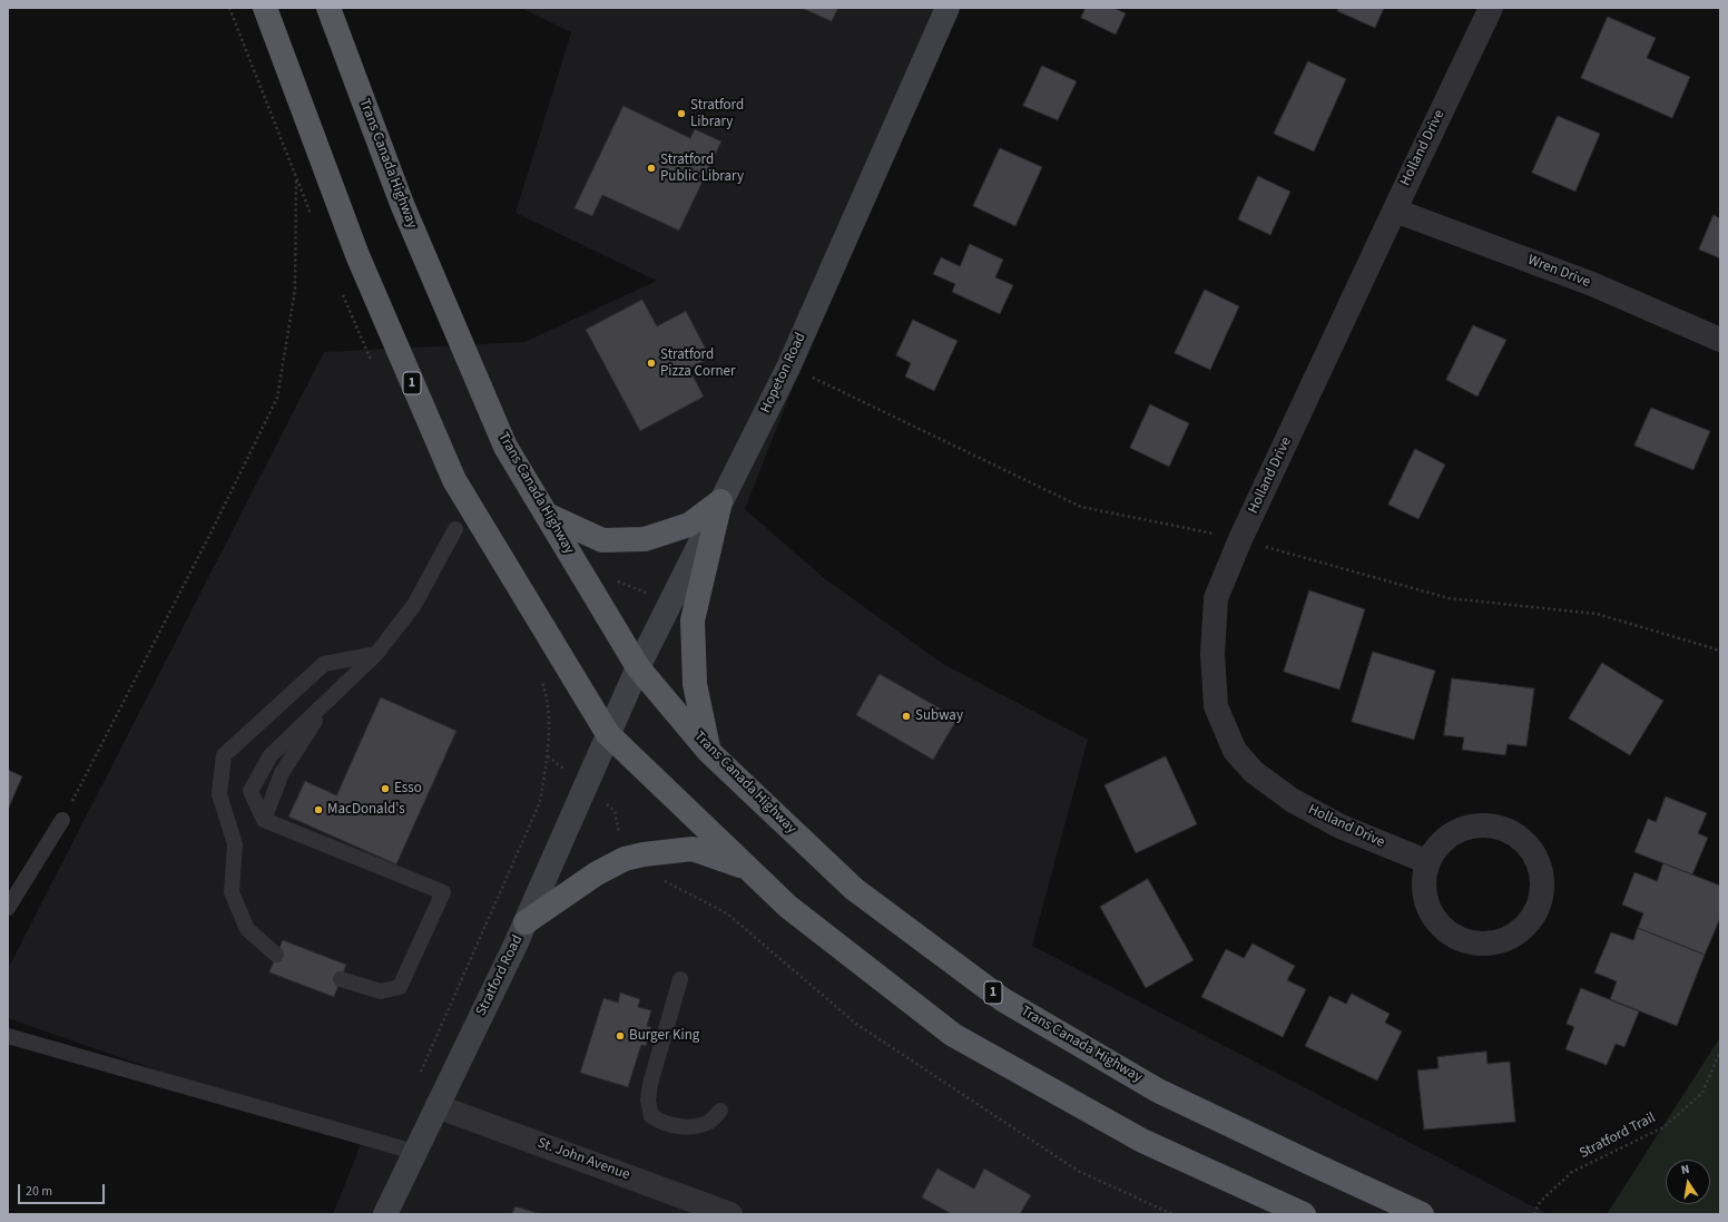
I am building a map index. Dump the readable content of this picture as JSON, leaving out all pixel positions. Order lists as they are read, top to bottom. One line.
{"streets":{"highway":["Trans Canada Highway","1"],"main road":["Hopeton Road","Stratford Road"],"street":["Holland Drive","Wren Drive","St. John Avenue"],"path":["Stratford Trail"]},"crossings":[["Holland Drive","Wren Drive"],["Trans Canada Highway","Hopeton Road"],["Hopeton Road","1"],["Hopeton Road","Stratford Road"],["1","Stratford Road"],["Stratford Road","St. John Avenue"]],"places":["Stratford Library","Stratford Public Library","Stratford Pizza Corner","Subway","Esso","MacDonald's","Burger King"],"scale_bar":"20 m","north":"top"}
